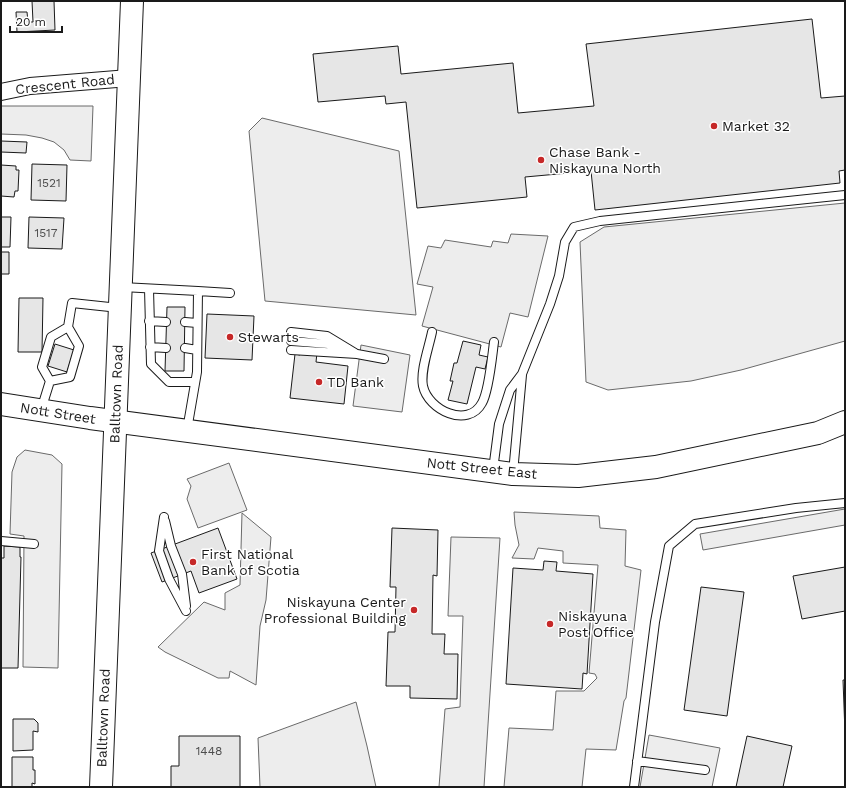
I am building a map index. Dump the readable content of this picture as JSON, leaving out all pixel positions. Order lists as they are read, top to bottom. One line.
{"streets":{"main road":["Balltown Road","Nott Street","Nott Street East"],"street":["Crescent Road"]},"crossings":[["Crescent Road","Balltown Road"],["Balltown Road","Nott Street"],["Balltown Road","Nott Street East"],["Nott Street","Nott Street East"]],"places":["Market 32","Chase Bank - Niskayuna North","Stewarts","TD Bank","First National Bank of Scotia","Niskayuna Center Professional Building","Niskayuna Post Office"],"house_numbers":["1521","1517","1448"],"scale_bar":"20 m"}
